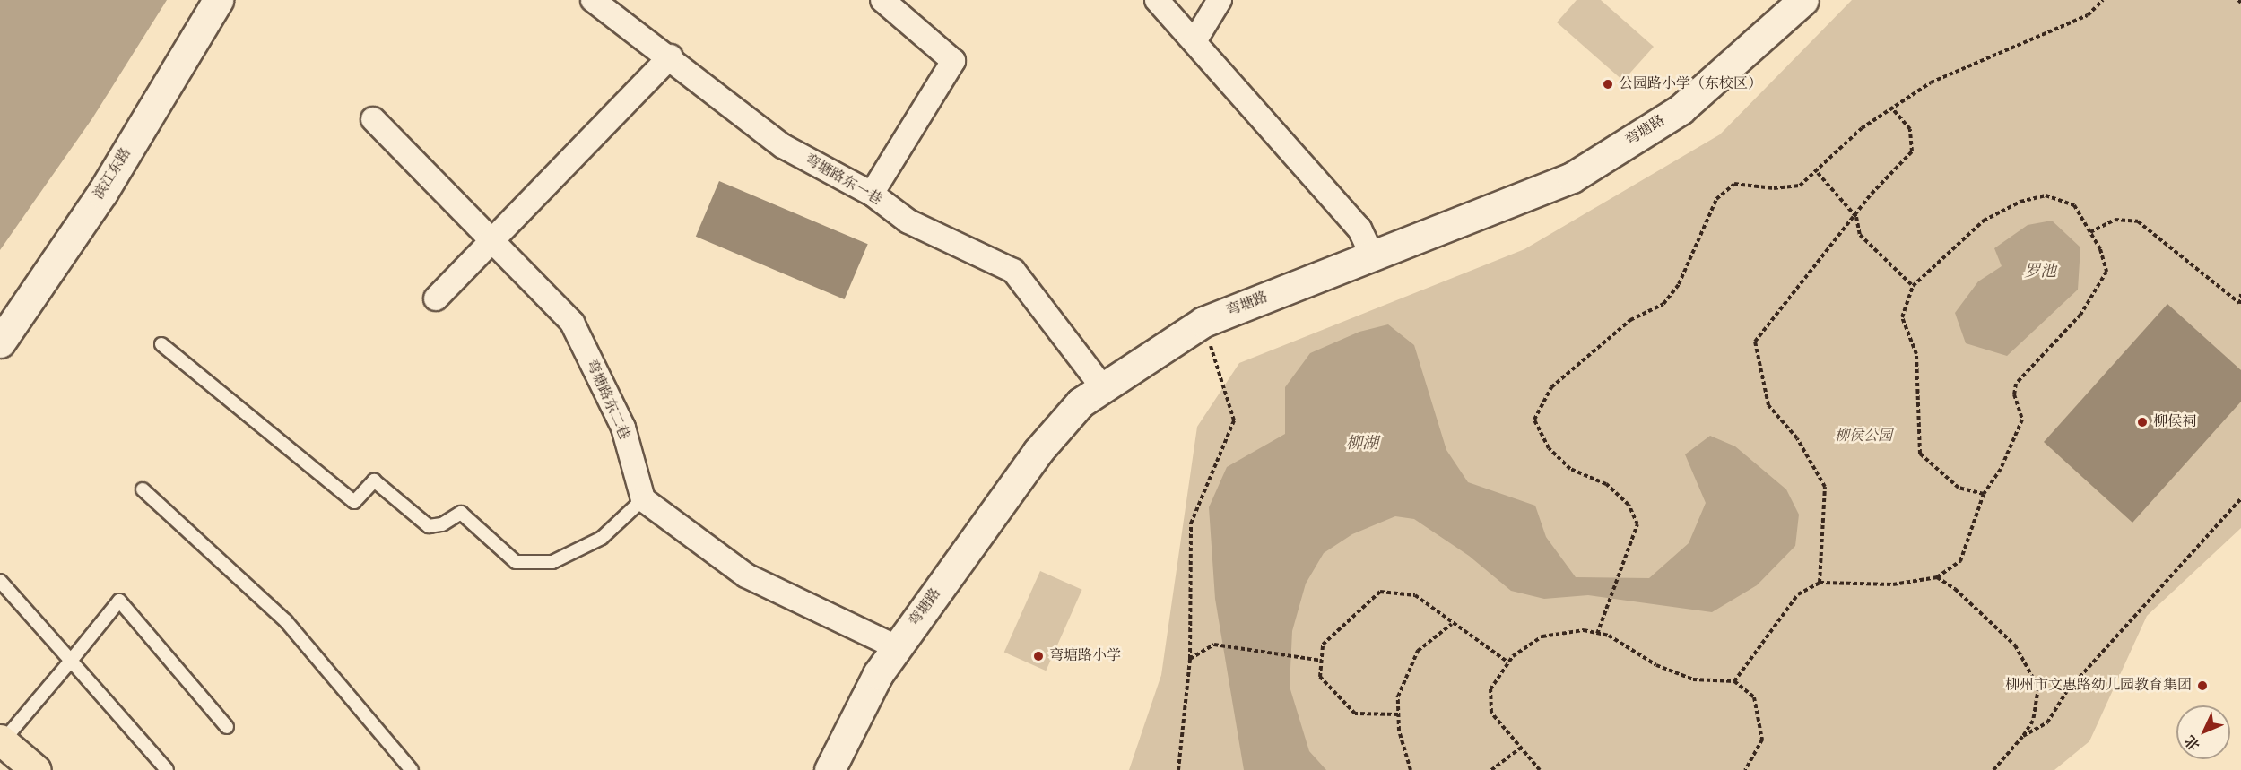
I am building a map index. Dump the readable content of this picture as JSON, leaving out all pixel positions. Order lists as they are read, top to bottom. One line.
{"streets":{"street":["弯塘路","滨江东路","弯塘路东一巷","弯塘路东二巷"]},"crossings":[["弯塘路","弯塘路东一巷"]],"water":["罗池","柳湖"],"parks":["柳侯公园"],"places":["公园路小学（东校区）","柳侯祠","弯塘路小学","柳州市文惠路幼儿园教育集团"],"north":"bottom left"}
